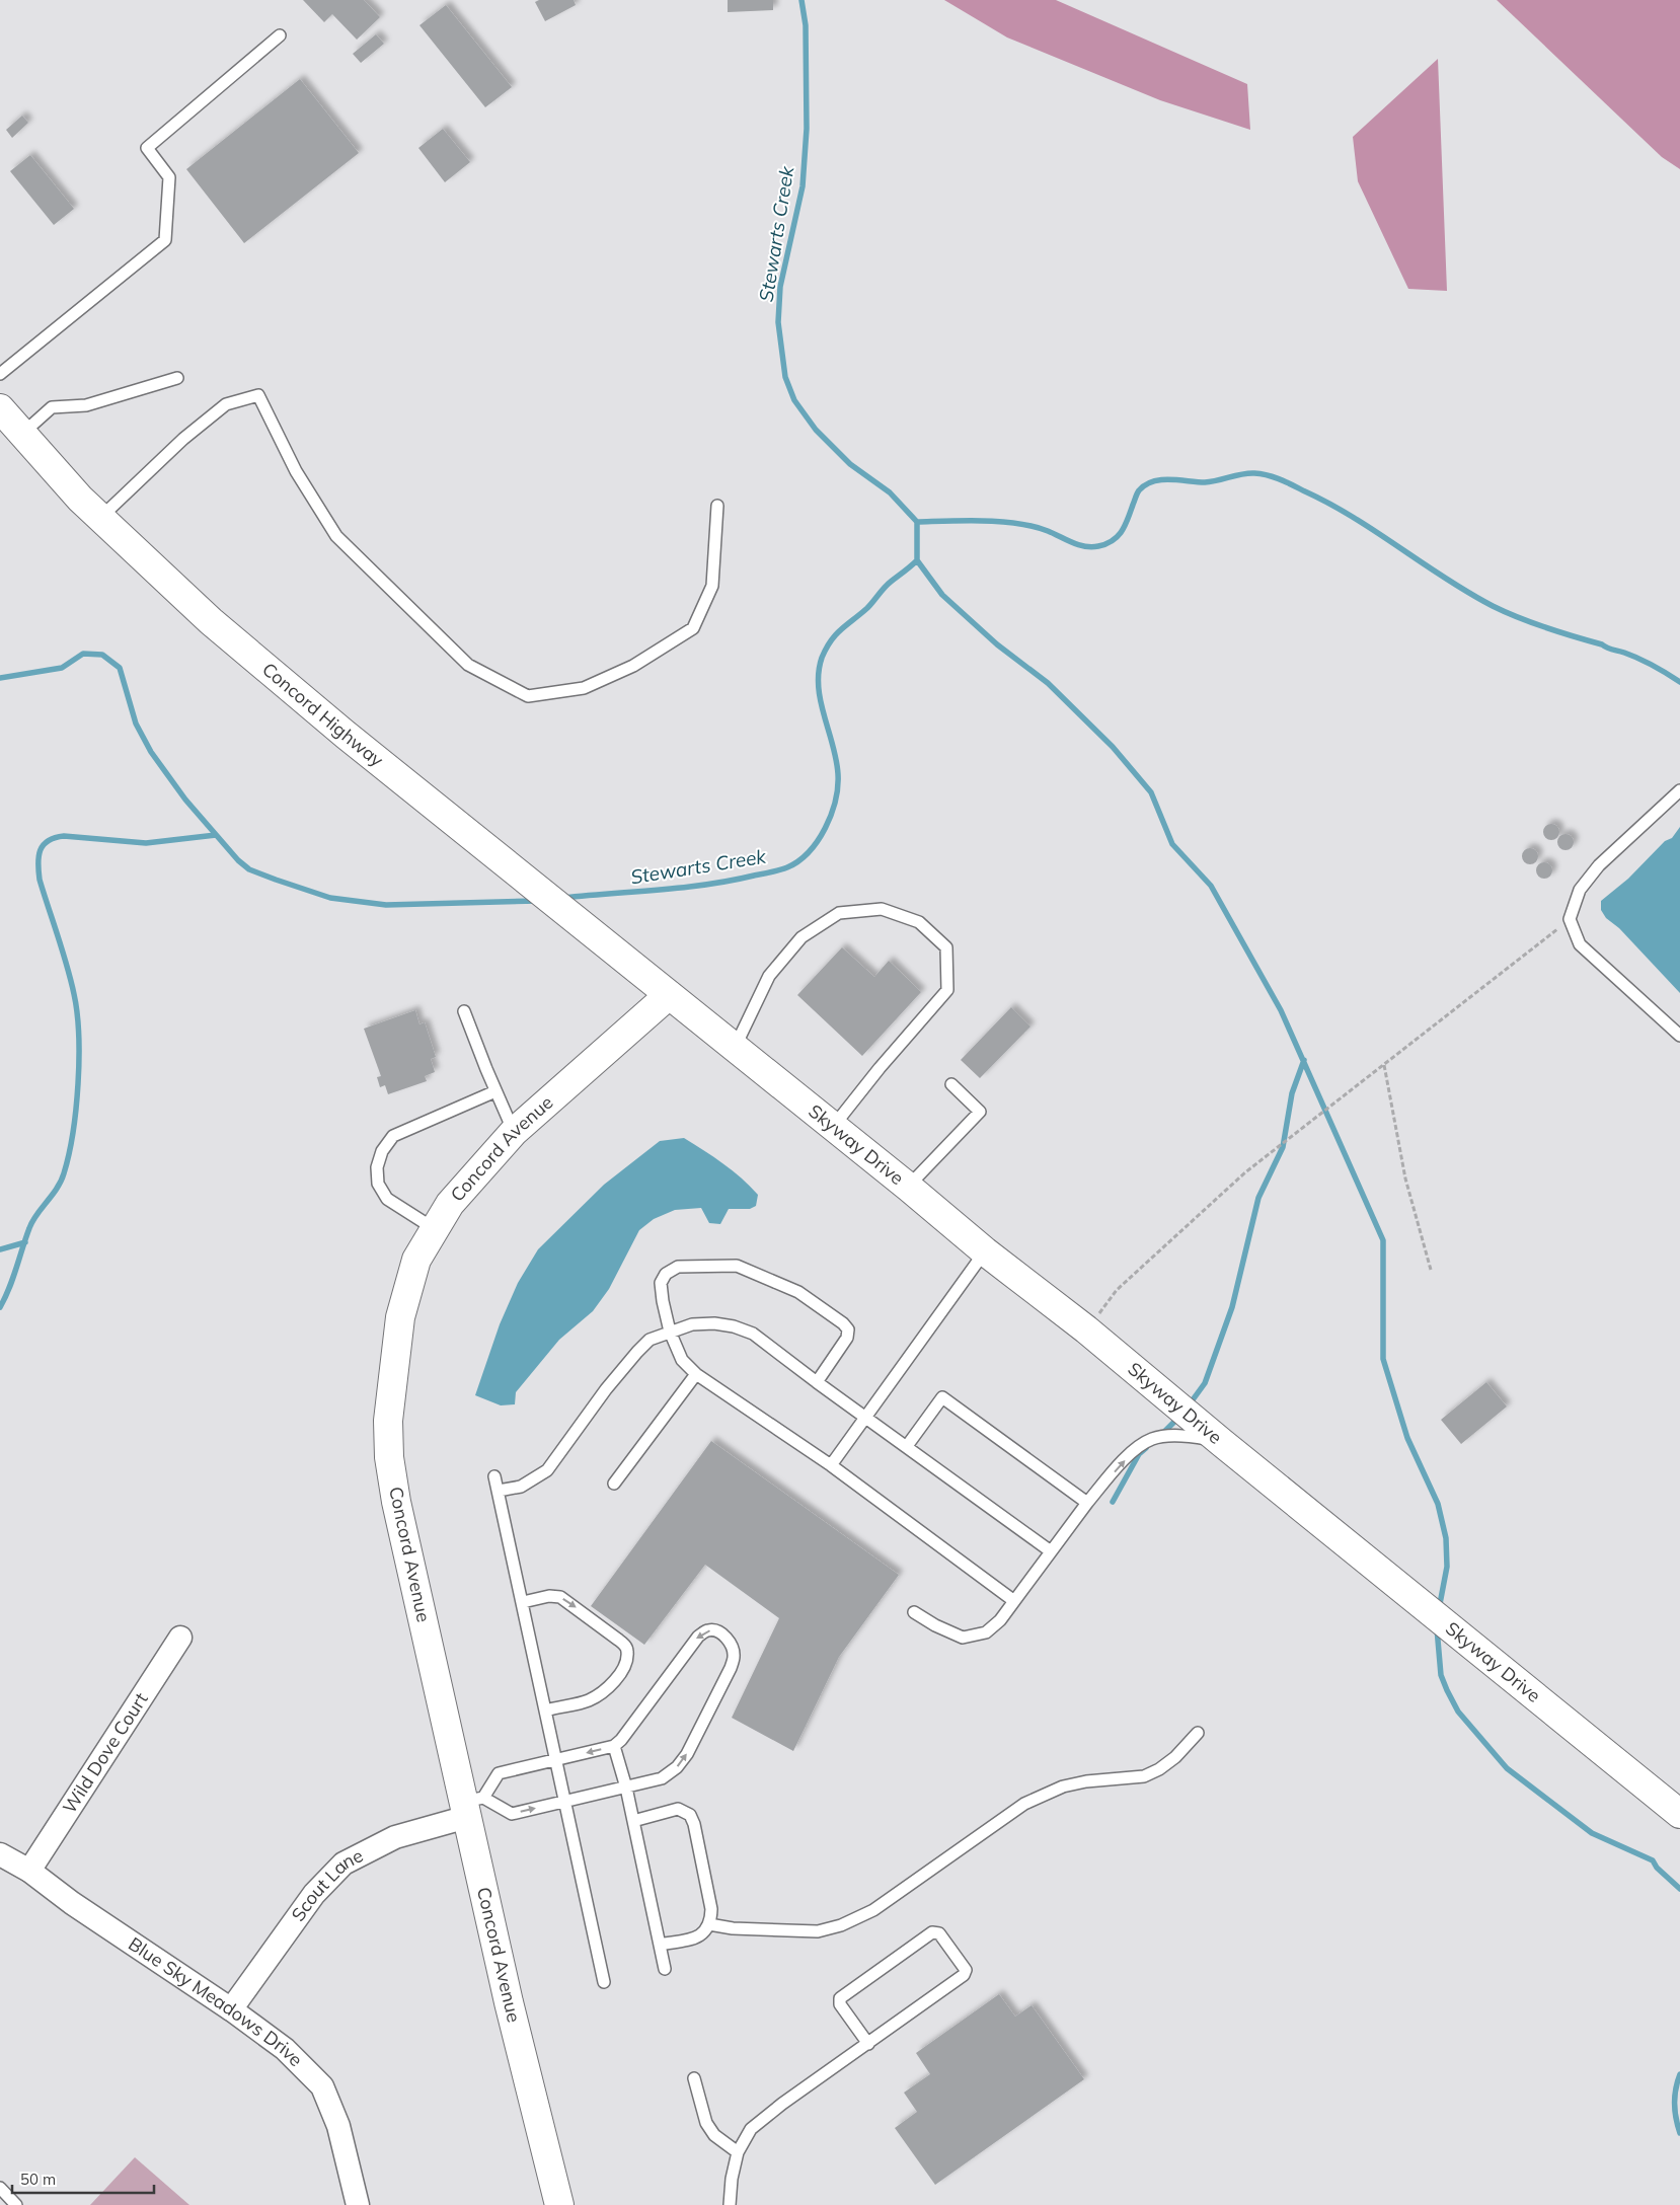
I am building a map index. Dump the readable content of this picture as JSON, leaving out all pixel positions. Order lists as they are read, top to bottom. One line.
{"streets":{"main road":["Concord Highway","Skyway Drive","Concord Avenue"],"street":["Wild Dove Court","Scout Lane","Blue Sky Meadows Drive"]},"crossings":[["Concord Highway","Skyway Drive"],["Concord Highway","Concord Avenue"],["Skyway Drive","Concord Avenue"],["Concord Avenue","Scout Lane"],["Wild Dove Court","Blue Sky Meadows Drive"],["Scout Lane","Blue Sky Meadows Drive"]],"water":["Stewarts Creek"],"scale_bar":"50 m"}
